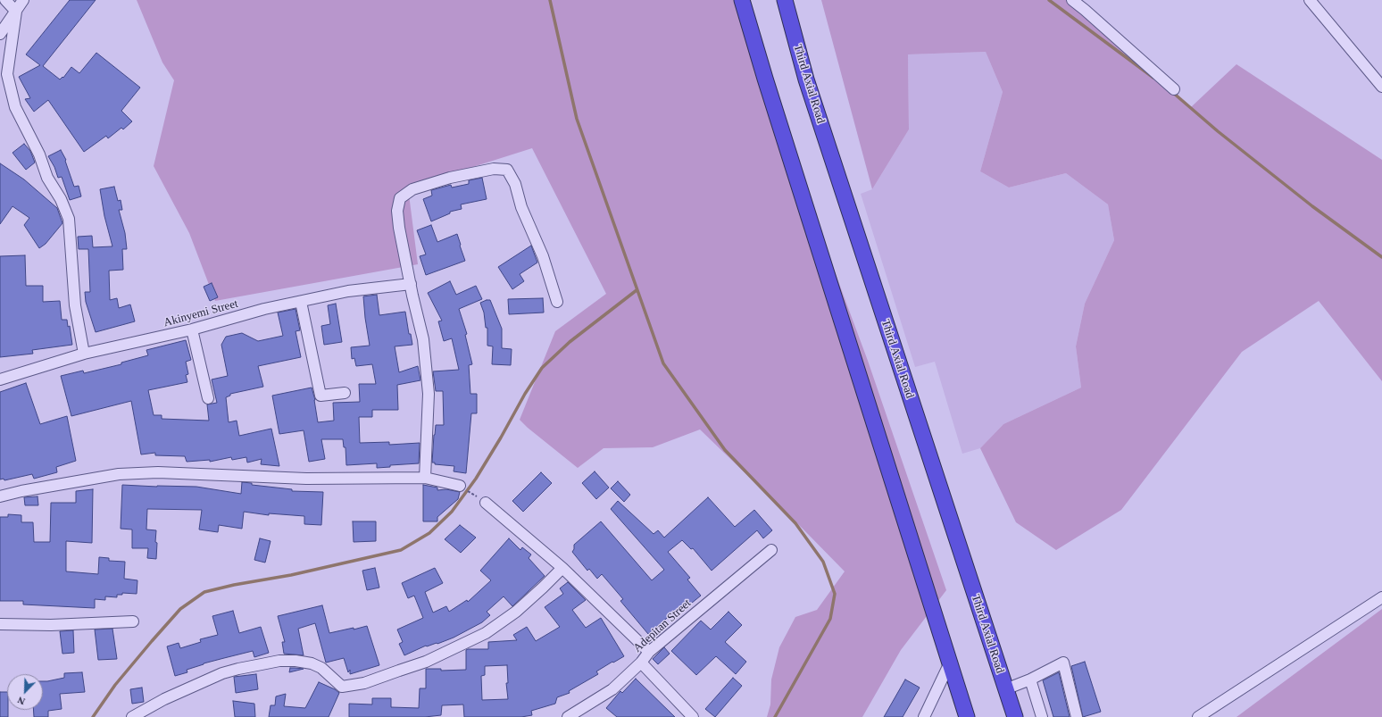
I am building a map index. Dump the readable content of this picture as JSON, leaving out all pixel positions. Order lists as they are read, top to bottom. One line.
{"streets":{"highway":["Third Axial Road"],"street":["Akinyemi Street","Adepitan Street"]},"north":"bottom left"}
